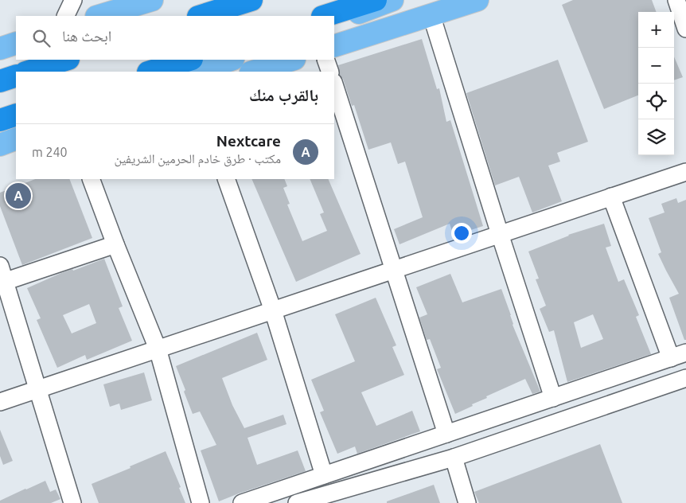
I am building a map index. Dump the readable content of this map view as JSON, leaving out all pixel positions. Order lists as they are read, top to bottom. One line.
{"page":{"map_buttons":["+","−"],"search":"ابحث هنا","heading":"بالقرب منك","list":[{"mark":"A","name":"Nextcare","note":"مكتب · طرق خادم الحرمين الشريفين","value":"240 m"}],"pins":"A"}}
